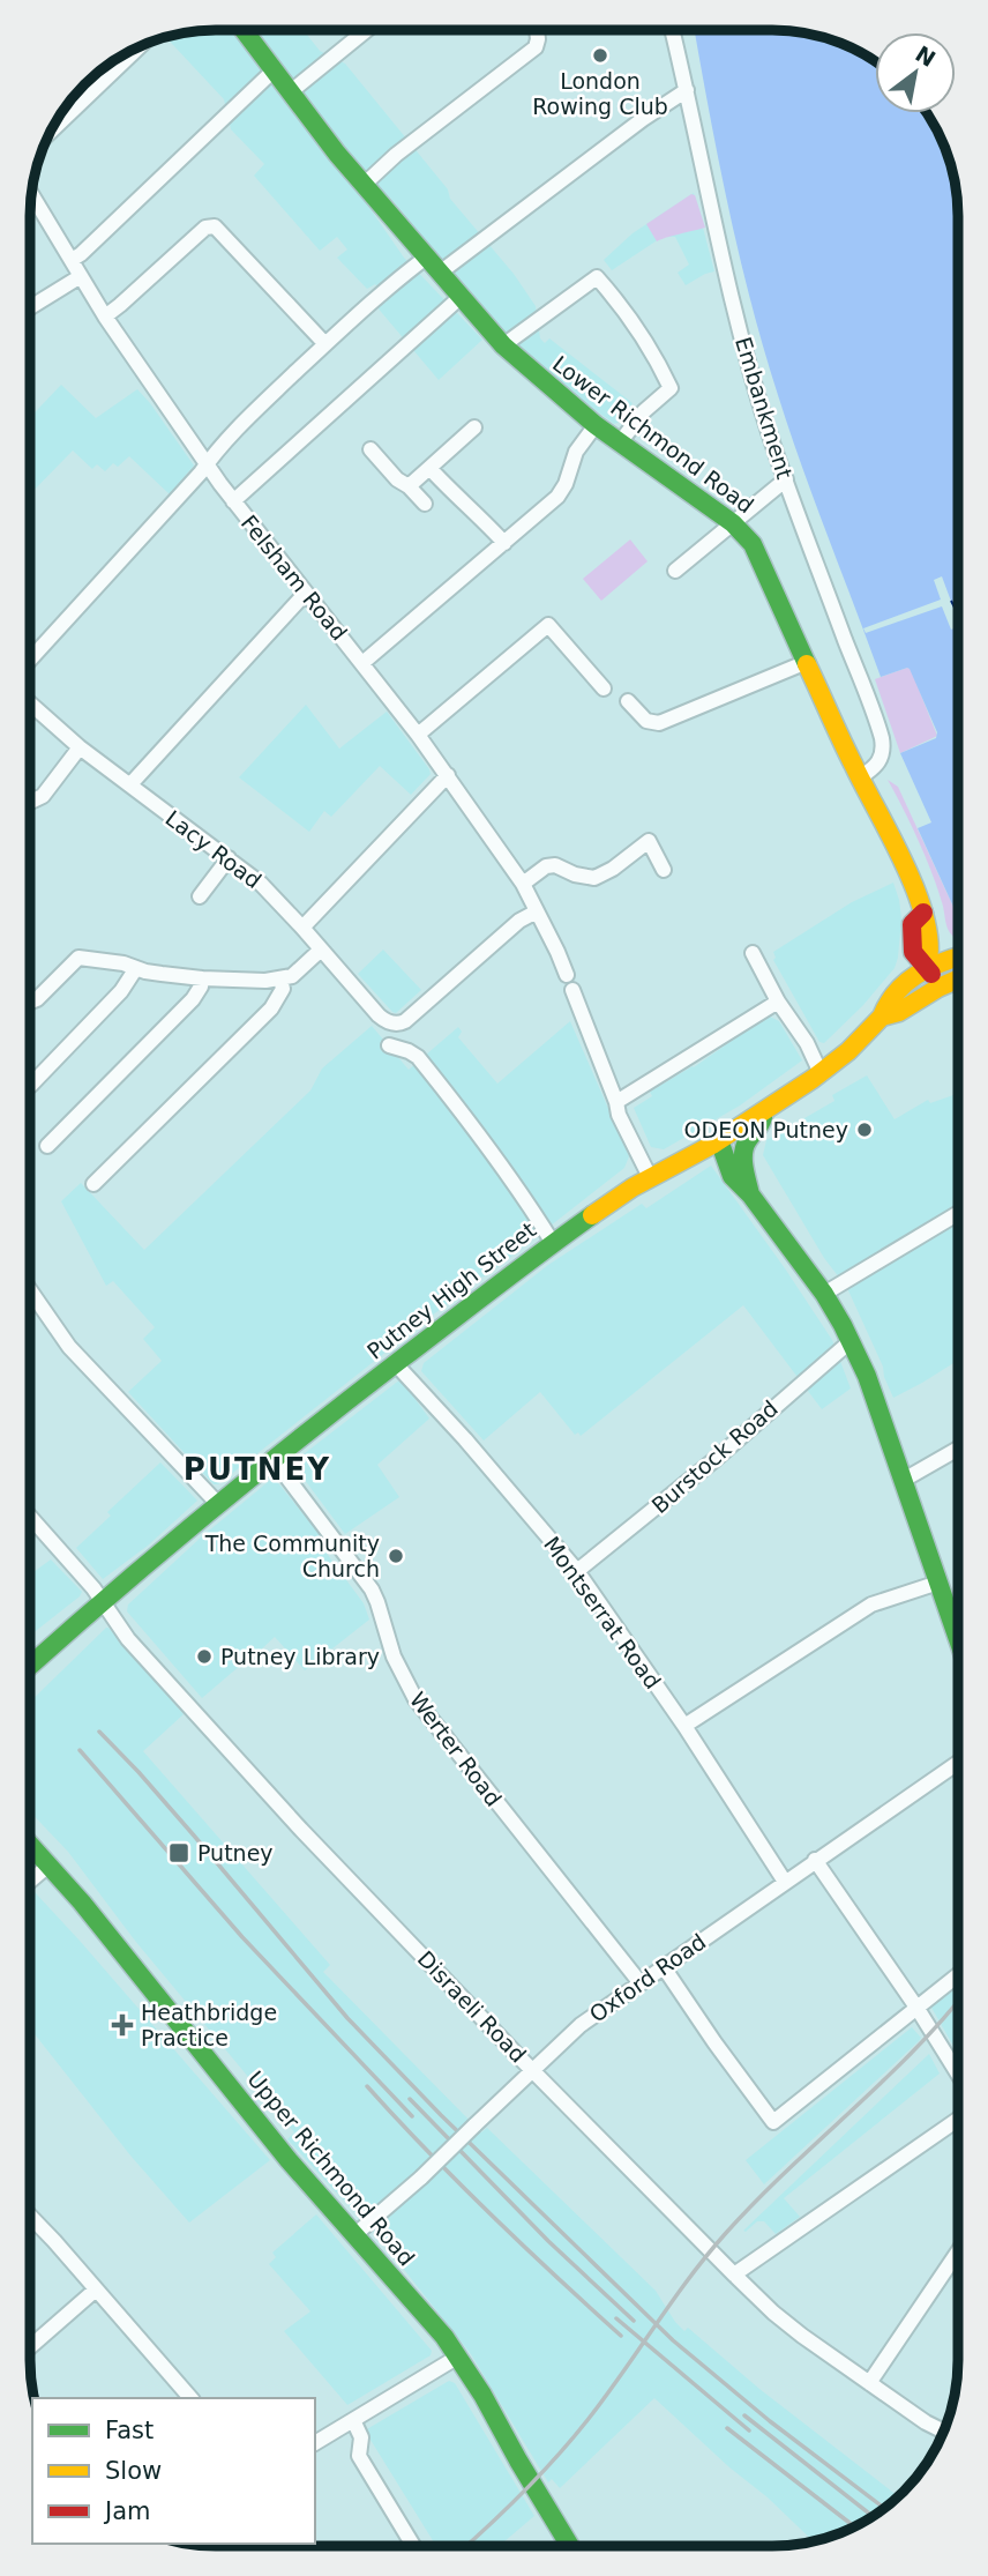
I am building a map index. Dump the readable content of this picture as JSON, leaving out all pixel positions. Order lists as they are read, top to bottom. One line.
{"streets":{"main road":["Lower Richmond Road","Putney High Street","Upper Richmond Road"],"street":["Embankment","Felsham Road","Lacy Road","Burstock Road","Montserrat Road","Werter Road","Oxford Road","Disraeli Road"]},"crossings":[["Embankment","Lower Richmond Road"],["Felsham Road","Lacy Road"],["Putney High Street","Montserrat Road"],["Putney High Street","Werter Road"],["Putney High Street","Disraeli Road"],["Burstock Road","Montserrat Road"],["Montserrat Road","Oxford Road"],["Werter Road","Oxford Road"],["Oxford Road","Disraeli Road"],["Oxford Road","Upper Richmond Road"]],"districts":["PUTNEY"],"places":{"other":["London Rowing Club","ODEON Putney","The Community Church","Putney Library"],"transit":["Putney"],"health":["Heathbridge Practice"]},"legend":["Fast","Slow","Jam"],"north":"top right"}
